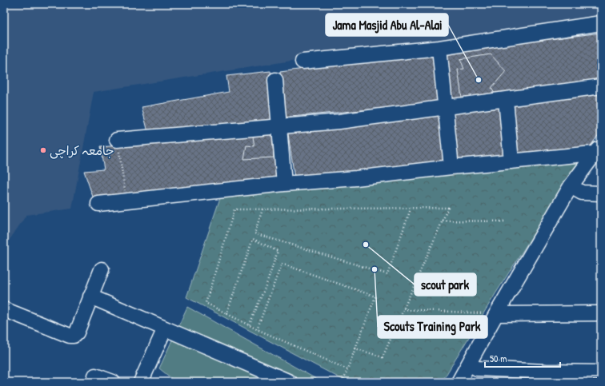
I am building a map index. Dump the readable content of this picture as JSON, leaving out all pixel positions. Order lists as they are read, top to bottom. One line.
{"places":["Jama Masjid Abu Al-Alai","جامعہ کراچی","scout park","Scouts Training Park"],"scale_bar":"50 m"}
